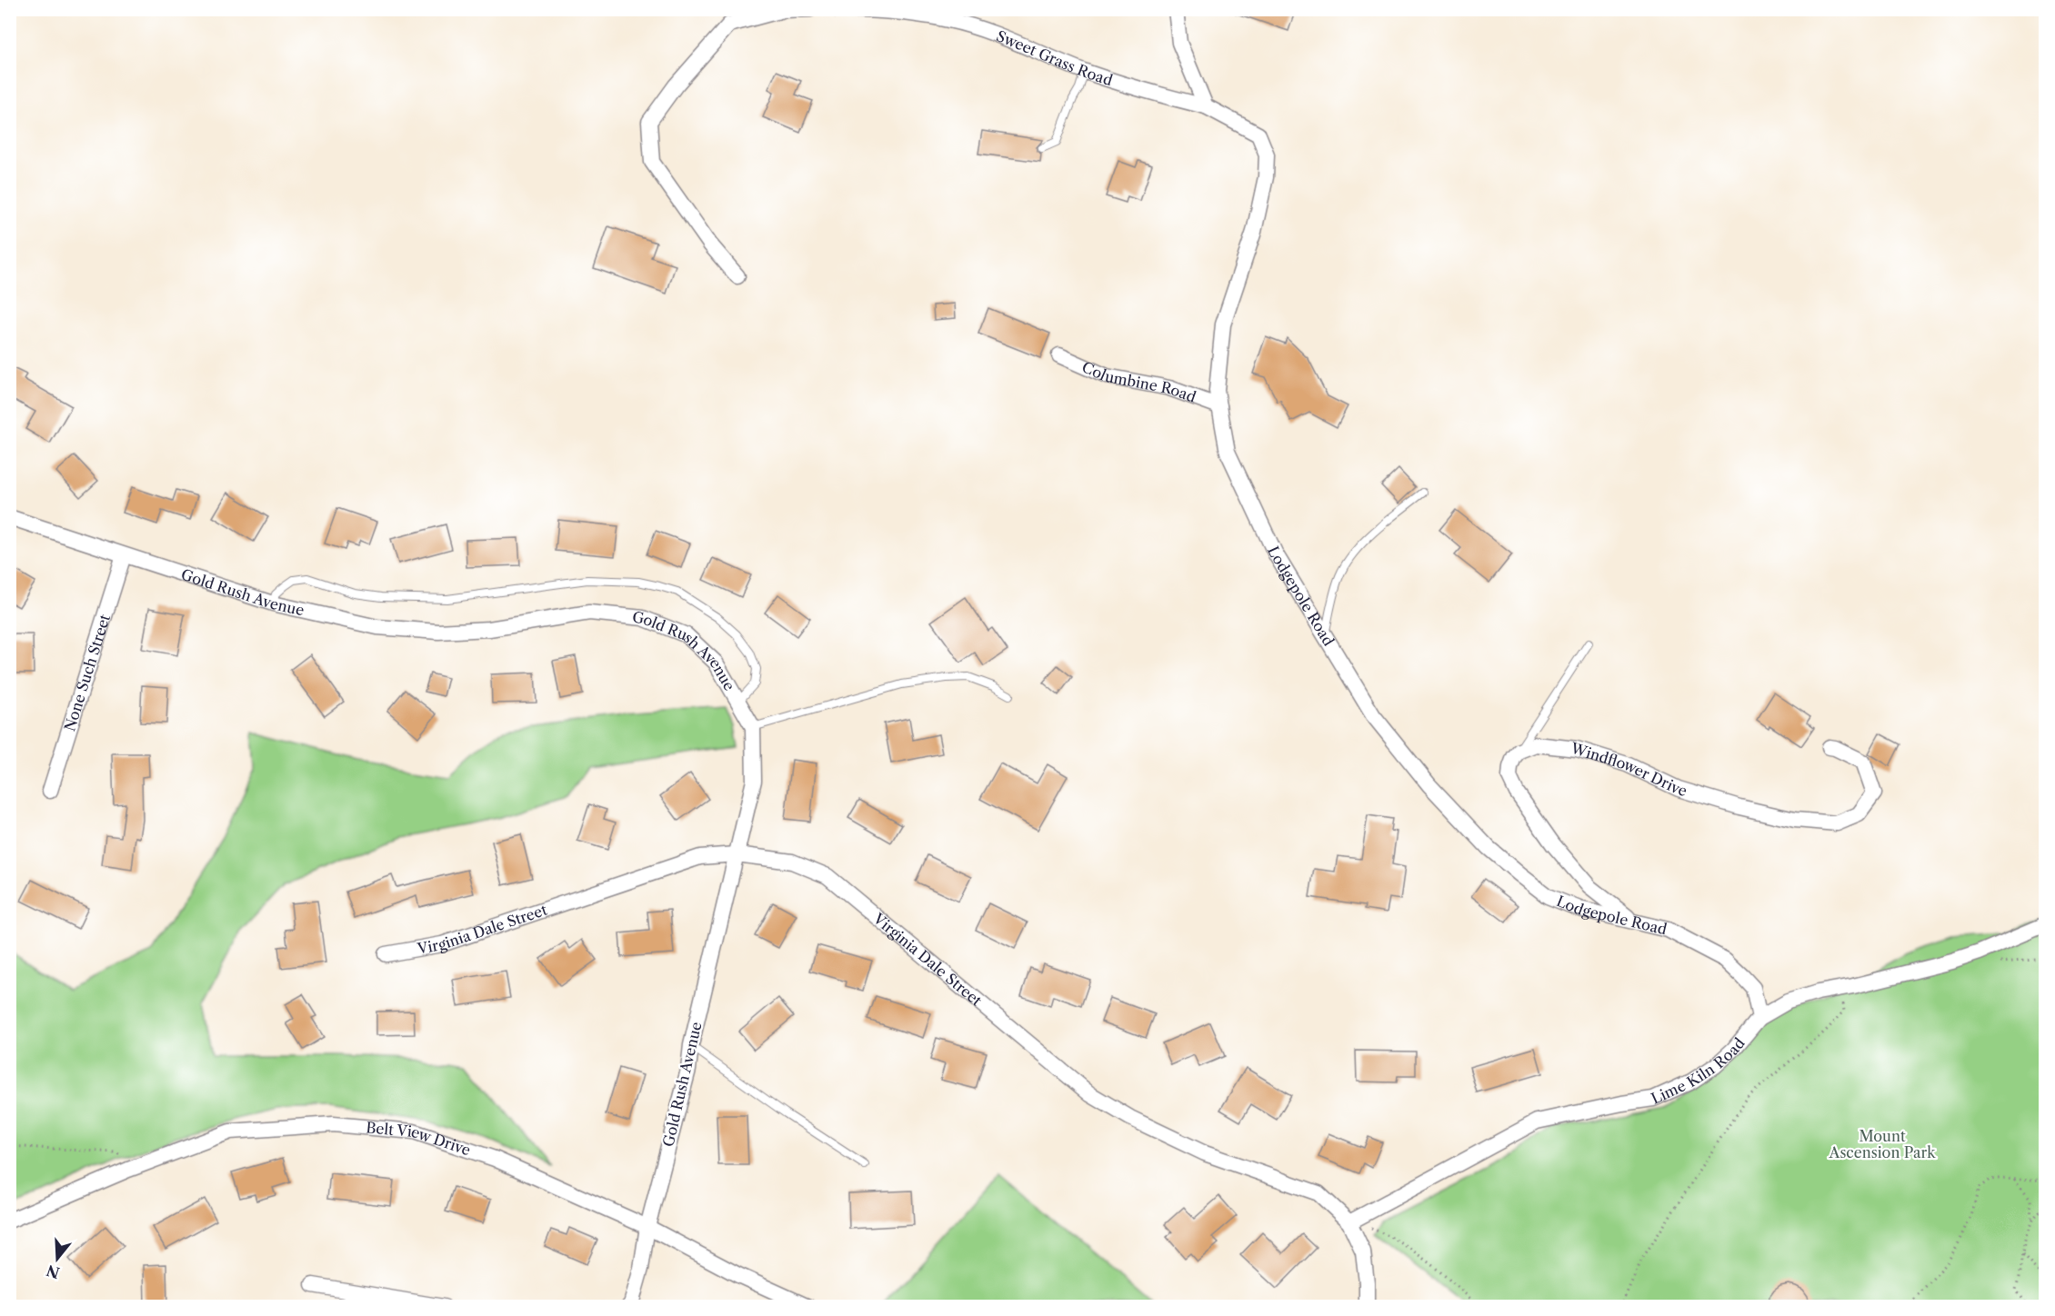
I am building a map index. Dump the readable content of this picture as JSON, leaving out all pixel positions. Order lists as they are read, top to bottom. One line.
{"streets":{"street":["Sweet Grass Road","Columbine Road","Gold Rush Avenue","Lodgepole Road","None Such Street","Windflower Drive","Virginia Dale Street","Lime Kiln Road","Belt View Drive"]},"crossings":[["Sweet Grass Road","Lodgepole Road"],["Columbine Road","Lodgepole Road"],["Gold Rush Avenue","None Such Street"],["Gold Rush Avenue","Virginia Dale Street"],["Gold Rush Avenue","Belt View Drive"],["Lodgepole Road","Lime Kiln Road"],["Virginia Dale Street","Lime Kiln Road"]],"parks":["Mount Ascension Park"],"north":"bottom"}
